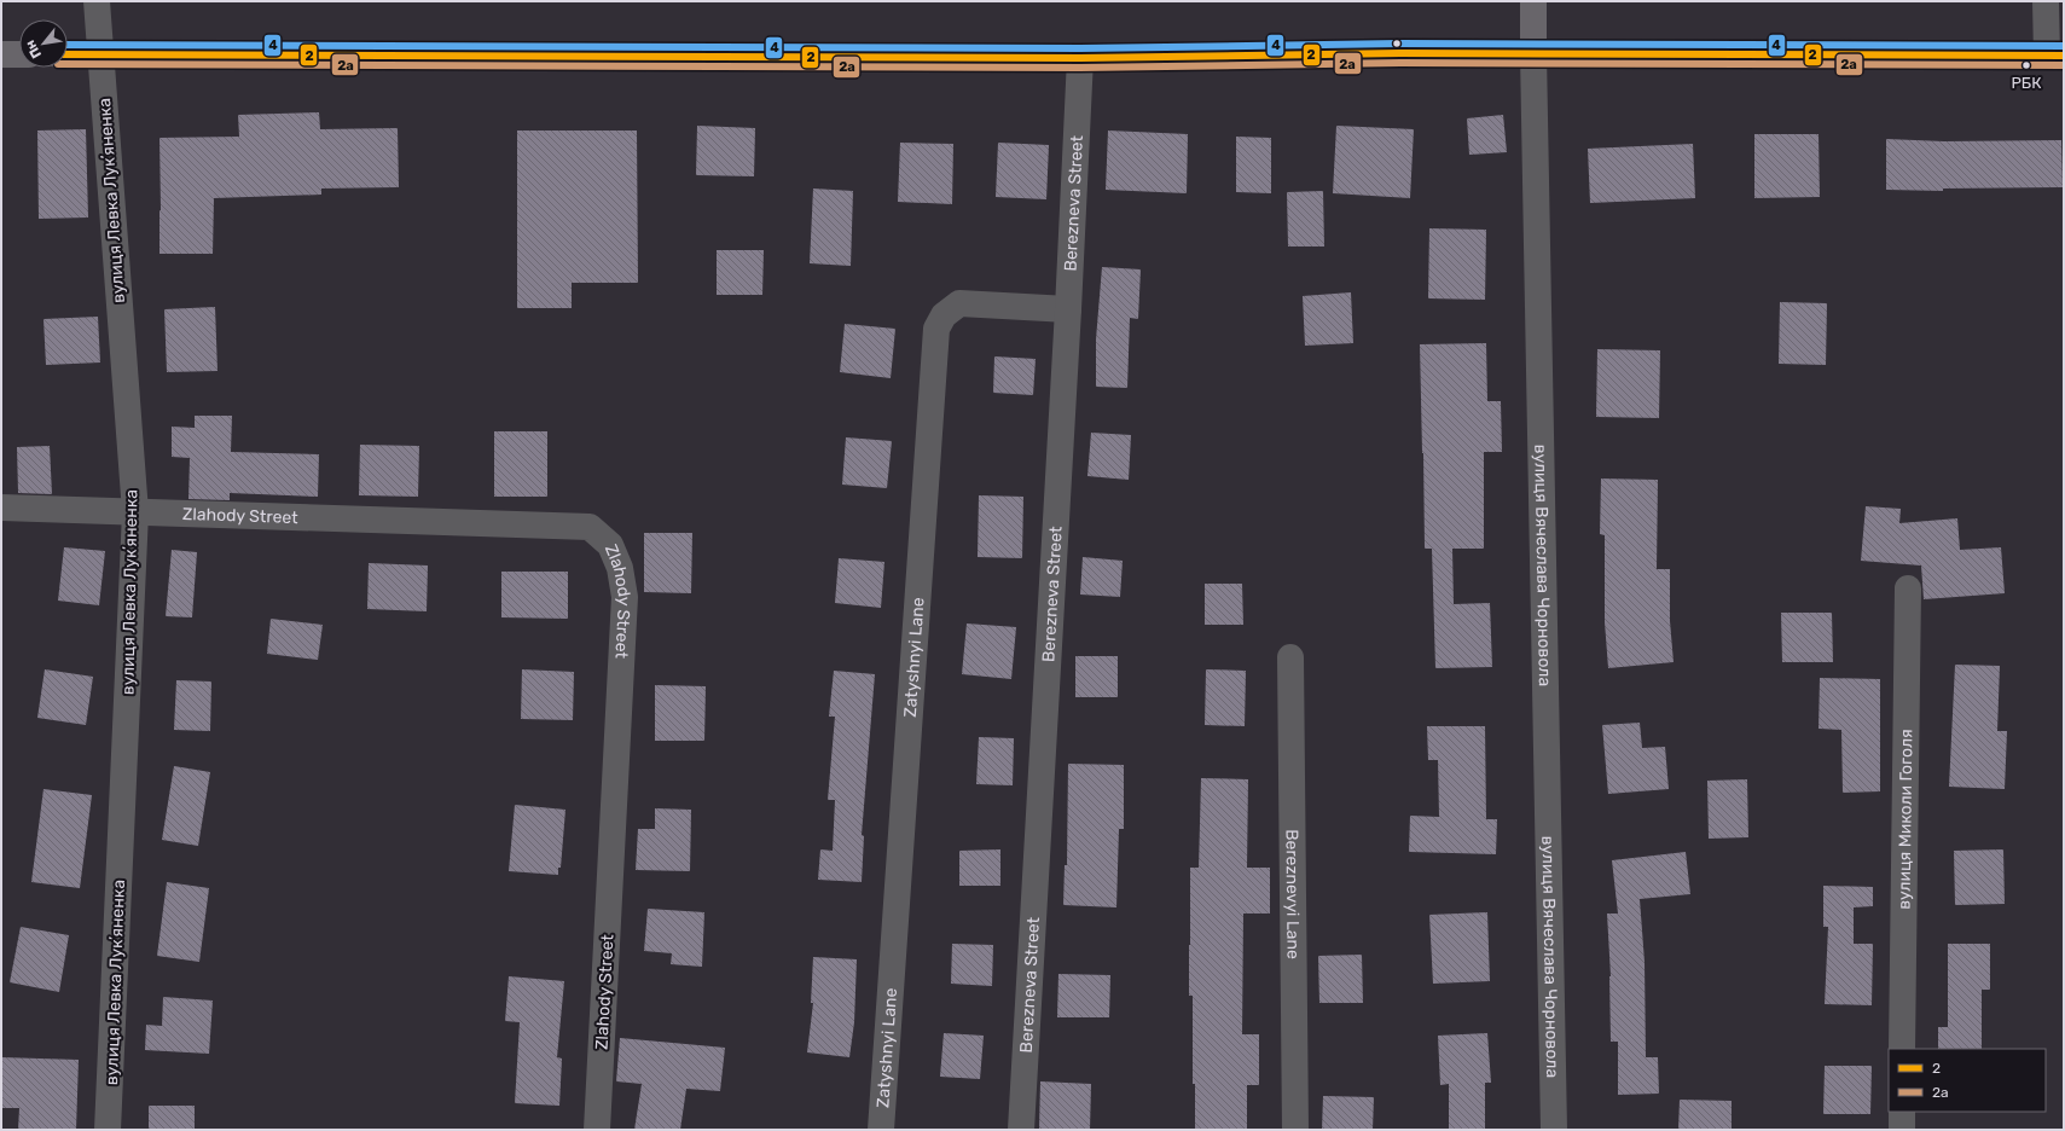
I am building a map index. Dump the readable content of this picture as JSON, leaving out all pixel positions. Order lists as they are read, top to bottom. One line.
{"streets":{"main road":["вулиця Вячеслава Чорновола"],"street":["вулиця Левка Лукʼяненка","Berezneva Street","Zlahody Street","Zatyshnyi Lane","вулиця Миколи Гоголя","Bereznevyi Lane"]},"crossings":[["вулиця Левка Лукʼяненка","Zlahody Street"],["Berezneva Street","Zatyshnyi Lane"]],"places":["РБК"],"lines":["transit line 4","transit line 2","transit line 2а"],"legend":["2","2а"],"north":"bottom left"}
